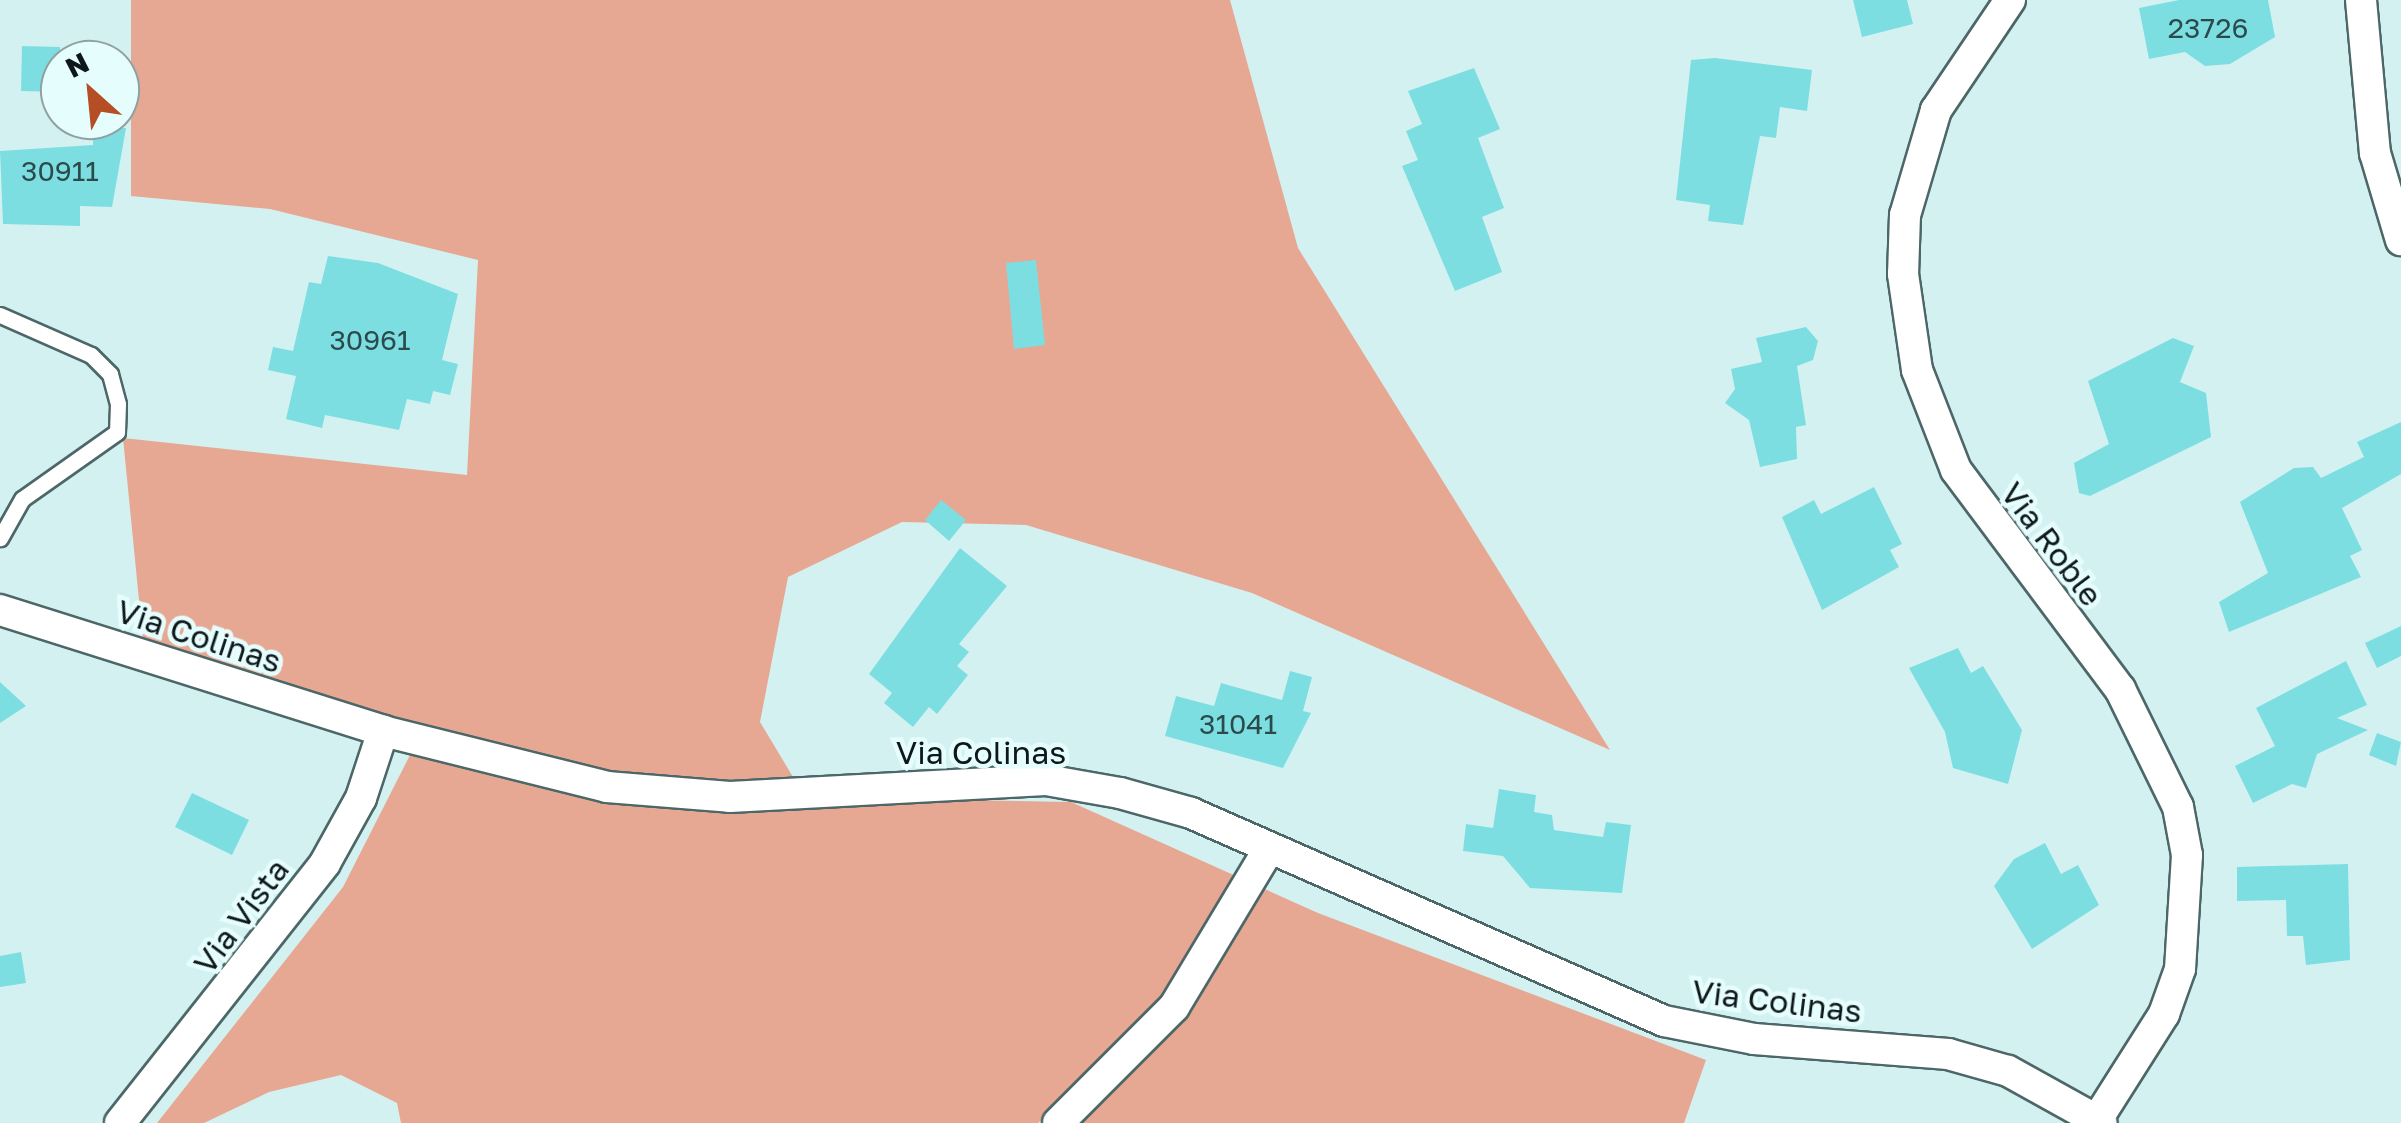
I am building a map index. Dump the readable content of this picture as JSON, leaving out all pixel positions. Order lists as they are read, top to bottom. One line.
{"streets":{"street":["Via Roble","Via Colinas","Via Vista"]},"crossings":[["Via Roble","Via Colinas"],["Via Colinas","Via Vista"]],"house_numbers":["23726","30911","30961","31041"],"north":"top left"}
